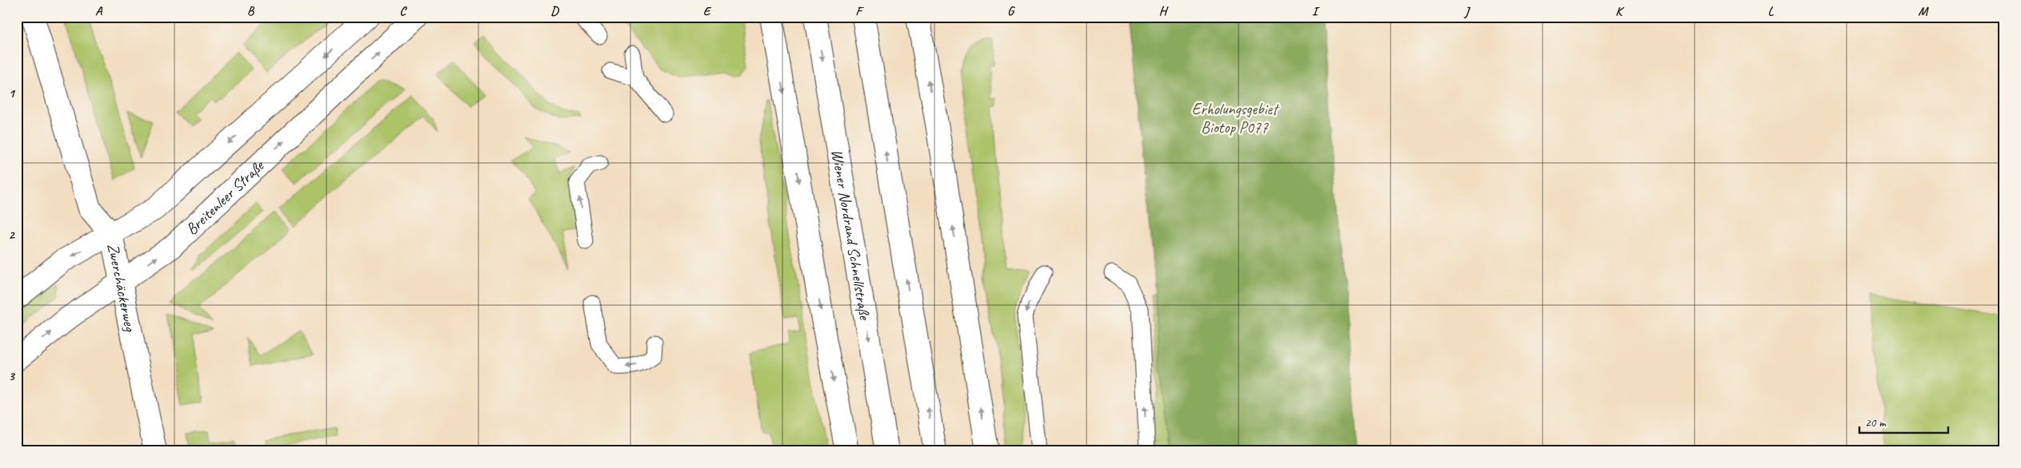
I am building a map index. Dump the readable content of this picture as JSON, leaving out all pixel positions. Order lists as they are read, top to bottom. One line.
{"streets":{"main road":["Breitenleer Straße","Wiener Nordrand Schnellstraße","Zwerchäckerweg"]},"crossings":[["Breitenleer Straße","Zwerchäckerweg"]],"parks":["Erholungsgebiet Biotop P077"],"scale_bar":"20 m","grid":{"columns":["A","B","C","D","E","F","G","H","I","J","K","L","M"],"rows":["1","2","3"]}}
